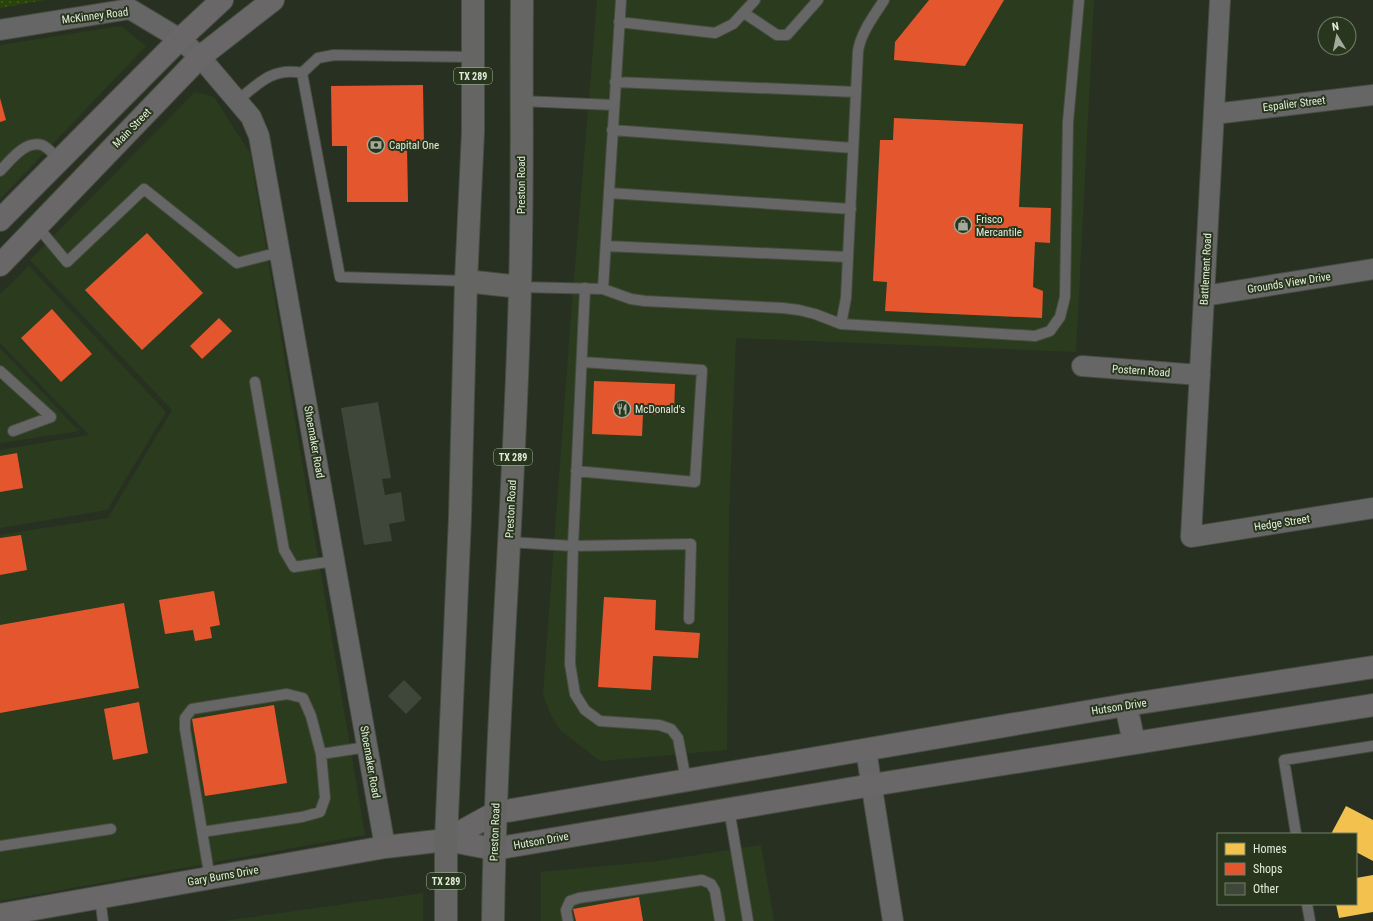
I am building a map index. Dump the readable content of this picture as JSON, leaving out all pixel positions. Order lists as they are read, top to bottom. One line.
{"streets":{"main road":["TX 289","Preston Road"],"street":["McKinney Road","Espalier Street","Main Street","Battlement Road","Grounds View Drive","Postern Road","Shoemaker Road","Hedge Street","Hutson Drive","Gary Burns Drive"]},"crossings":[["McKinney Road","Main Street"],["McKinney Road","Shoemaker Road"],["TX 289","Hutson Drive"],["TX 289","Gary Burns Drive"],["Espalier Street","Battlement Road"],["Main Street","Shoemaker Road"],["Preston Road","Hutson Drive"],["Battlement Road","Grounds View Drive"],["Battlement Road","Postern Road"],["Battlement Road","Hedge Street"],["Shoemaker Road","Gary Burns Drive"],["Hutson Drive","Gary Burns Drive"]],"places":{"bank":["Capital One"],"shop":["Frisco Mercantile"],"restaurant":["McDonald's"]},"legend":["Homes","Shops","Other"],"north":"top"}
